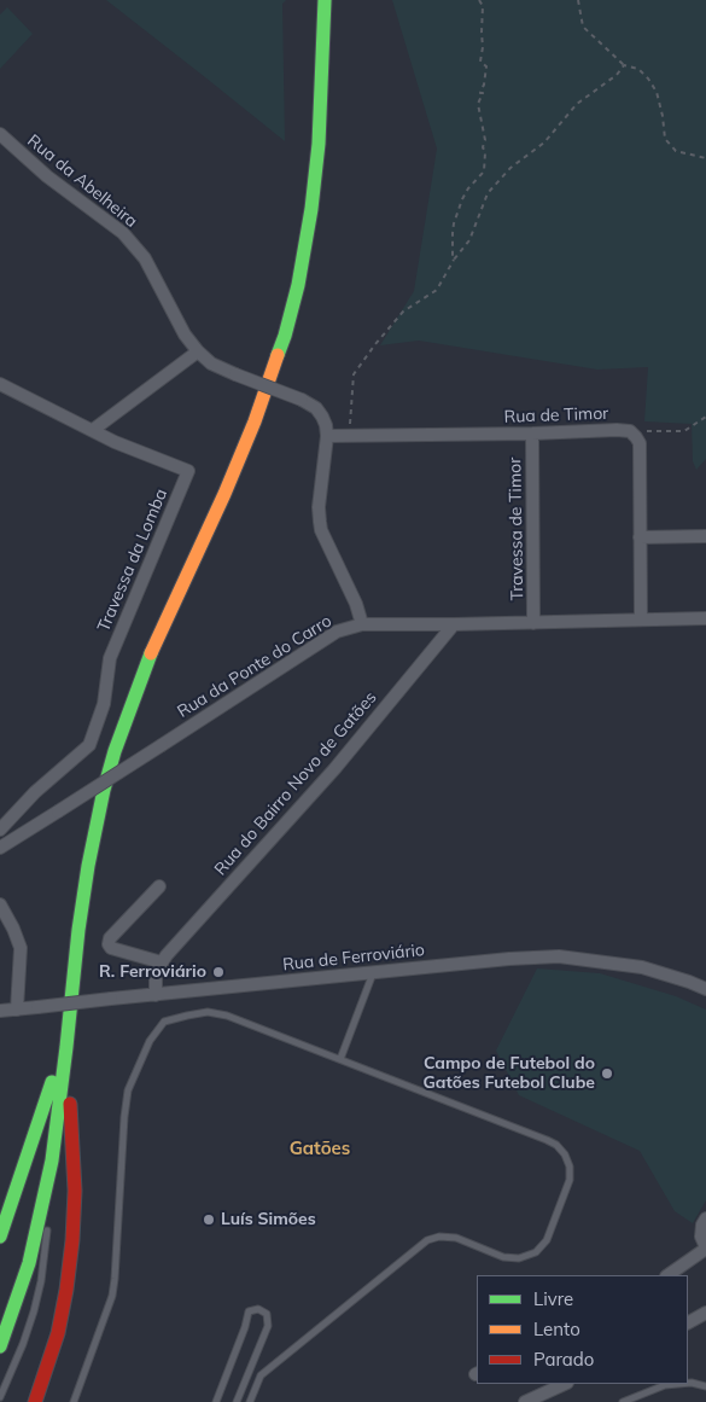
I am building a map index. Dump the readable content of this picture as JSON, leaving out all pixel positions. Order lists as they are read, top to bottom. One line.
{"streets":{"street":["Rua da Abelheira","Rua de Timor","Travessa de Timor","Travessa da Lomba","Rua da Ponte do Carro","Rua do Bairro Novo de Gatões","Rua de Ferroviário"]},"crossings":[["Rua da Abelheira","Rua de Timor"],["Rua da Abelheira","Rua da Ponte do Carro"],["Rua de Timor","Travessa de Timor"],["Rua de Timor","Rua da Ponte do Carro"],["Travessa de Timor","Rua da Ponte do Carro"],["Rua da Ponte do Carro","Rua do Bairro Novo de Gatões"],["Rua do Bairro Novo de Gatões","Rua de Ferroviário"]],"districts":["Gatões"],"places":["R. Ferroviário","Campo de Futebol do Gatões Futebol Clube","Luís Simões"],"legend":["Livre","Lento","Parado"]}
